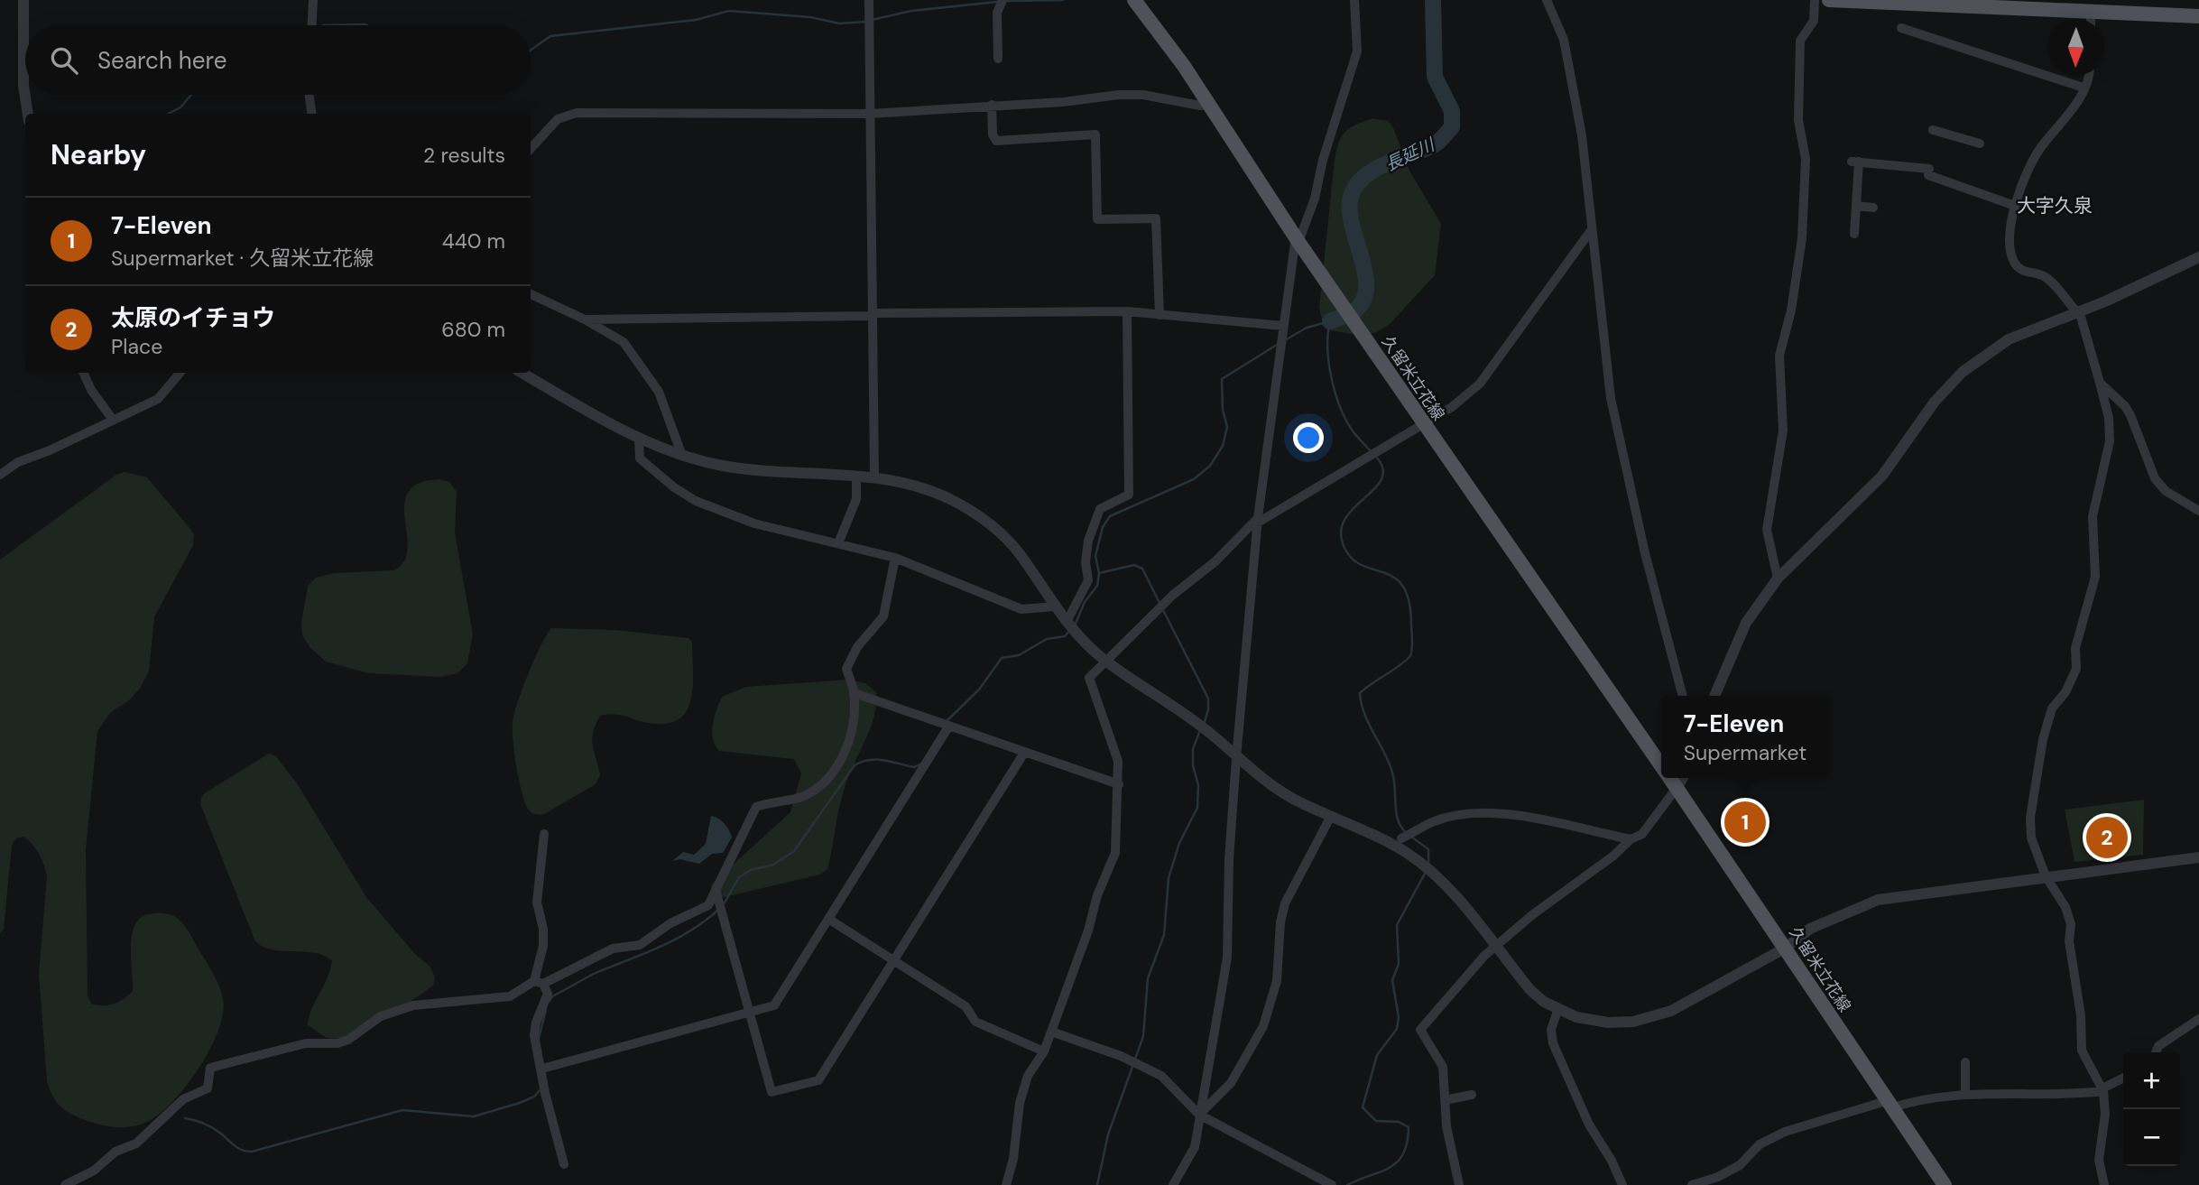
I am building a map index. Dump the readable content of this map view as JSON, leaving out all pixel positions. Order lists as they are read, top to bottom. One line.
{"streets":{"main road":["久留米立花線"]},"districts":["大字久泉"],"water":["長延川"],"north":"bottom","page":{"search":"Search here","heading":["Nearby","2 results"],"list":[{"mark":"1","name":"7-Eleven","note":"Supermarket · 久留米立花線","value":"440 m"},{"mark":"2","name":"太原のイチョウ","note":"Place","value":"680 m"}],"popup":["7-Eleven","Supermarket"],"pins":["1","2"],"map_buttons":["+","−"]}}
